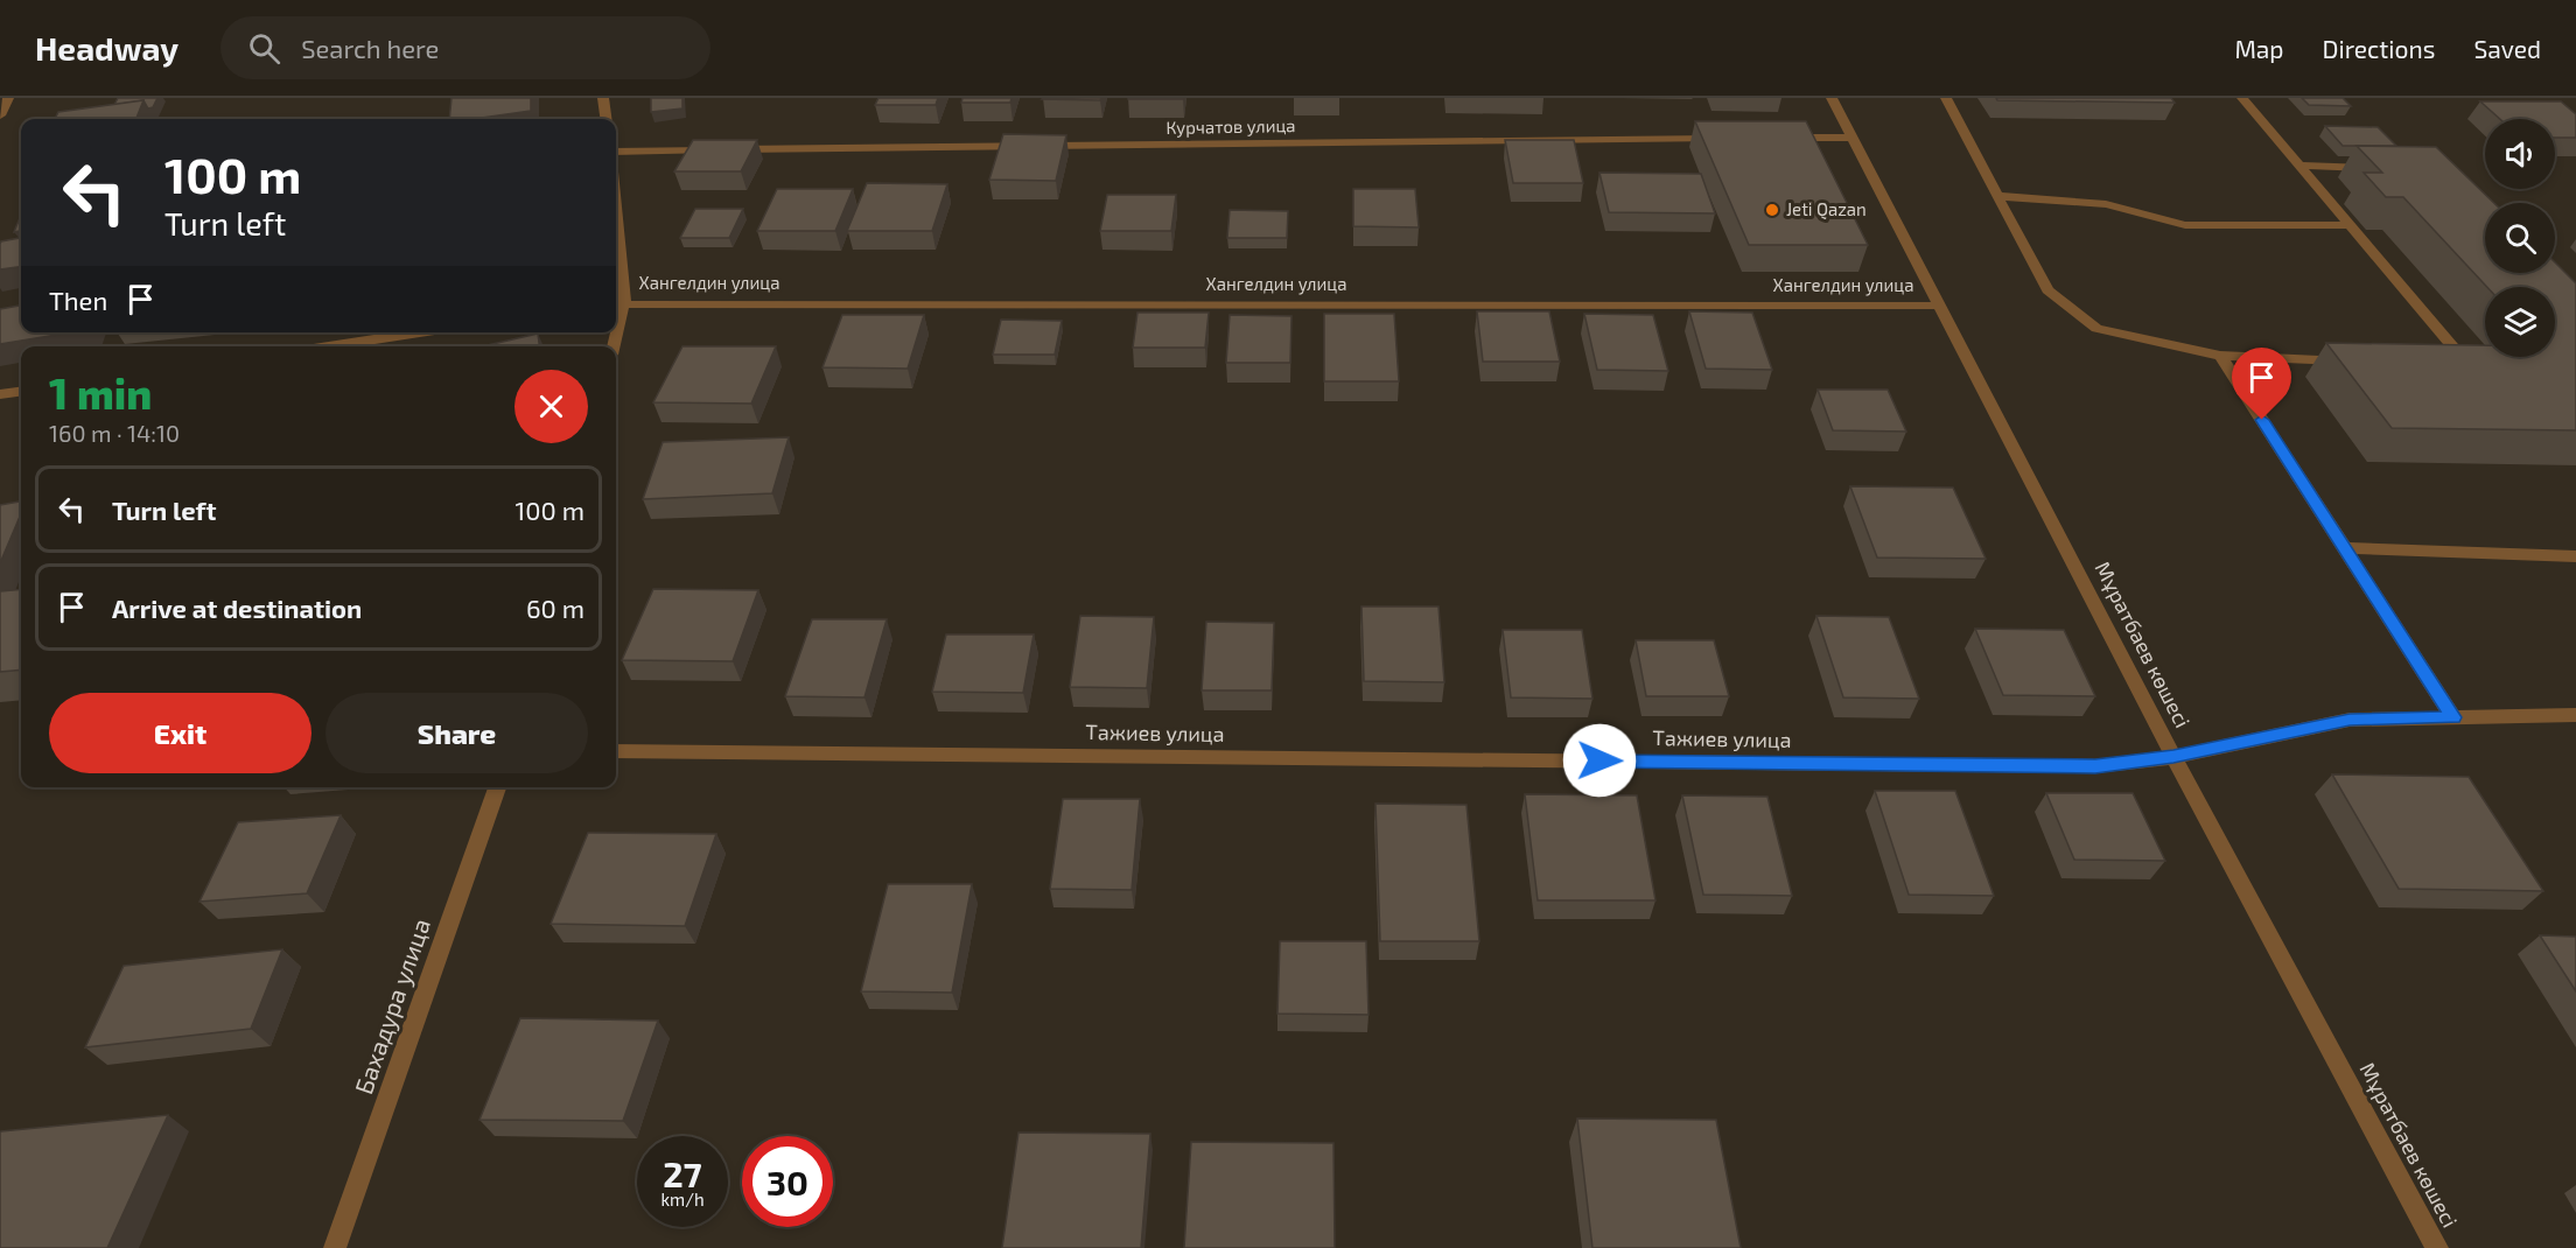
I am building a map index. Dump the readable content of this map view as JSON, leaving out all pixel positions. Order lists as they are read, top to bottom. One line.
{"streets":{"street":["Курчатов улица","Хангелдин улица","Мұратбаев көшесі","Тажиев улица","Бахадура улица"]},"crossings":[["Хангелдин улица","Мұратбаев көшесі"],["Мұратбаев көшесі","Тажиев улица"]],"places":["Jeti Qazan"],"page":{"header":"Headway","search":"Search here","nav":["Map","Directions","Saved"],"turn":["100 m","Turn left"],"then":"Then","heading":["1 min","160 m · 14:10"],"list":[{"name":"Turn left","value":"100 m"},{"name":"Arrive at destination","value":"60 m"}],"buttons":["Exit","Share"],"speed":"27 km/h","limit":"30"}}
